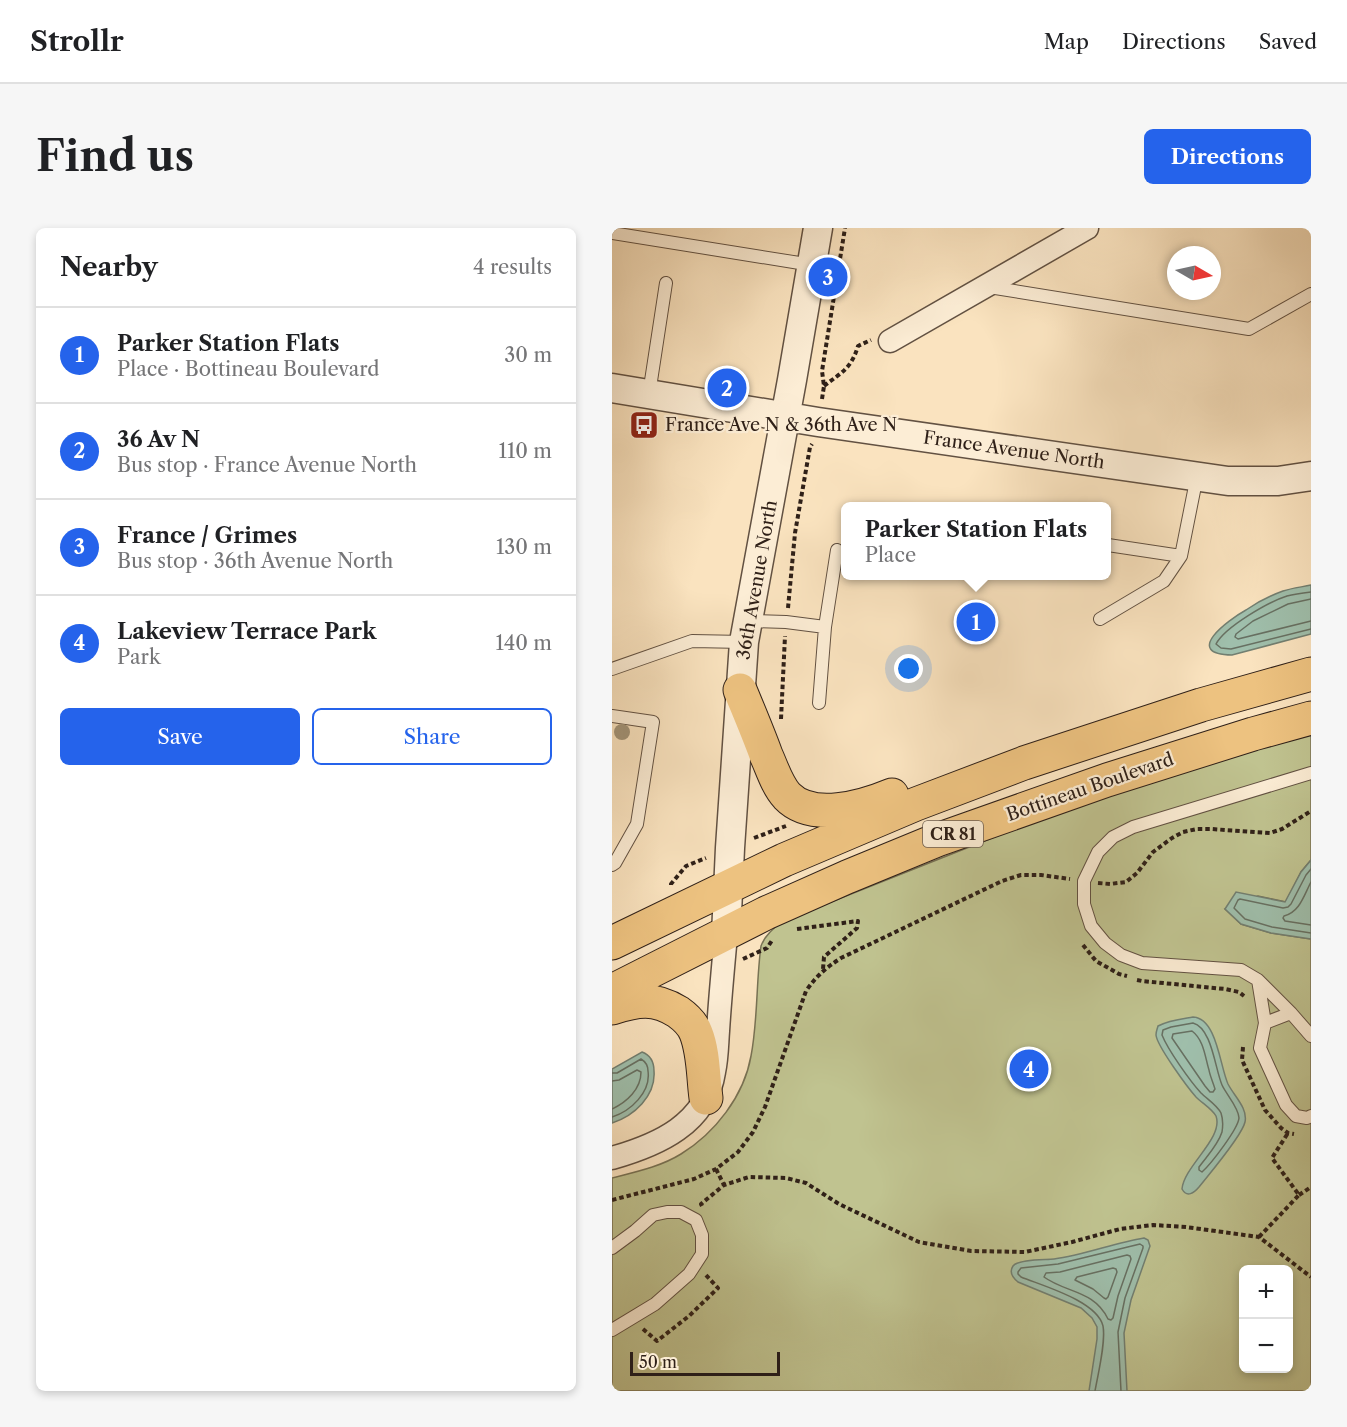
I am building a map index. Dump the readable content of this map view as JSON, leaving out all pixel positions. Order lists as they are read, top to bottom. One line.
{"streets":{"main road":["Bottineau Boulevard","CR 81"],"street":["France Avenue North","36th Avenue North"]},"crossings":[["France Avenue North","36th Avenue North"],["36th Avenue North","Bottineau Boulevard"],["36th Avenue North","CR 81"]],"places":{"bus stop":["France Ave N & 36th Ave N"]},"scale_bar":"50 m","north":"right","page":{"header":"Strollr","nav":["Map","Directions","Saved"],"buttons":["Directions",["Save","Share"]],"title":"Find us","heading":["Nearby","4 results"],"pins":["3","2","1","4"],"list":[{"mark":"1","name":"Parker Station Flats","note":"Place · Bottineau Boulevard","value":"30 m"},{"mark":"2","name":"36 Av N","note":"Bus stop · France Avenue North","value":"110 m"},{"mark":"3","name":"France / Grimes","note":"Bus stop · 36th Avenue North","value":"130 m"},{"mark":"4","name":"Lakeview Terrace Park","note":"Park","value":"140 m"}],"popup":["Parker Station Flats","Place"],"map_buttons":["+","−"],"scale":"50 m"}}
